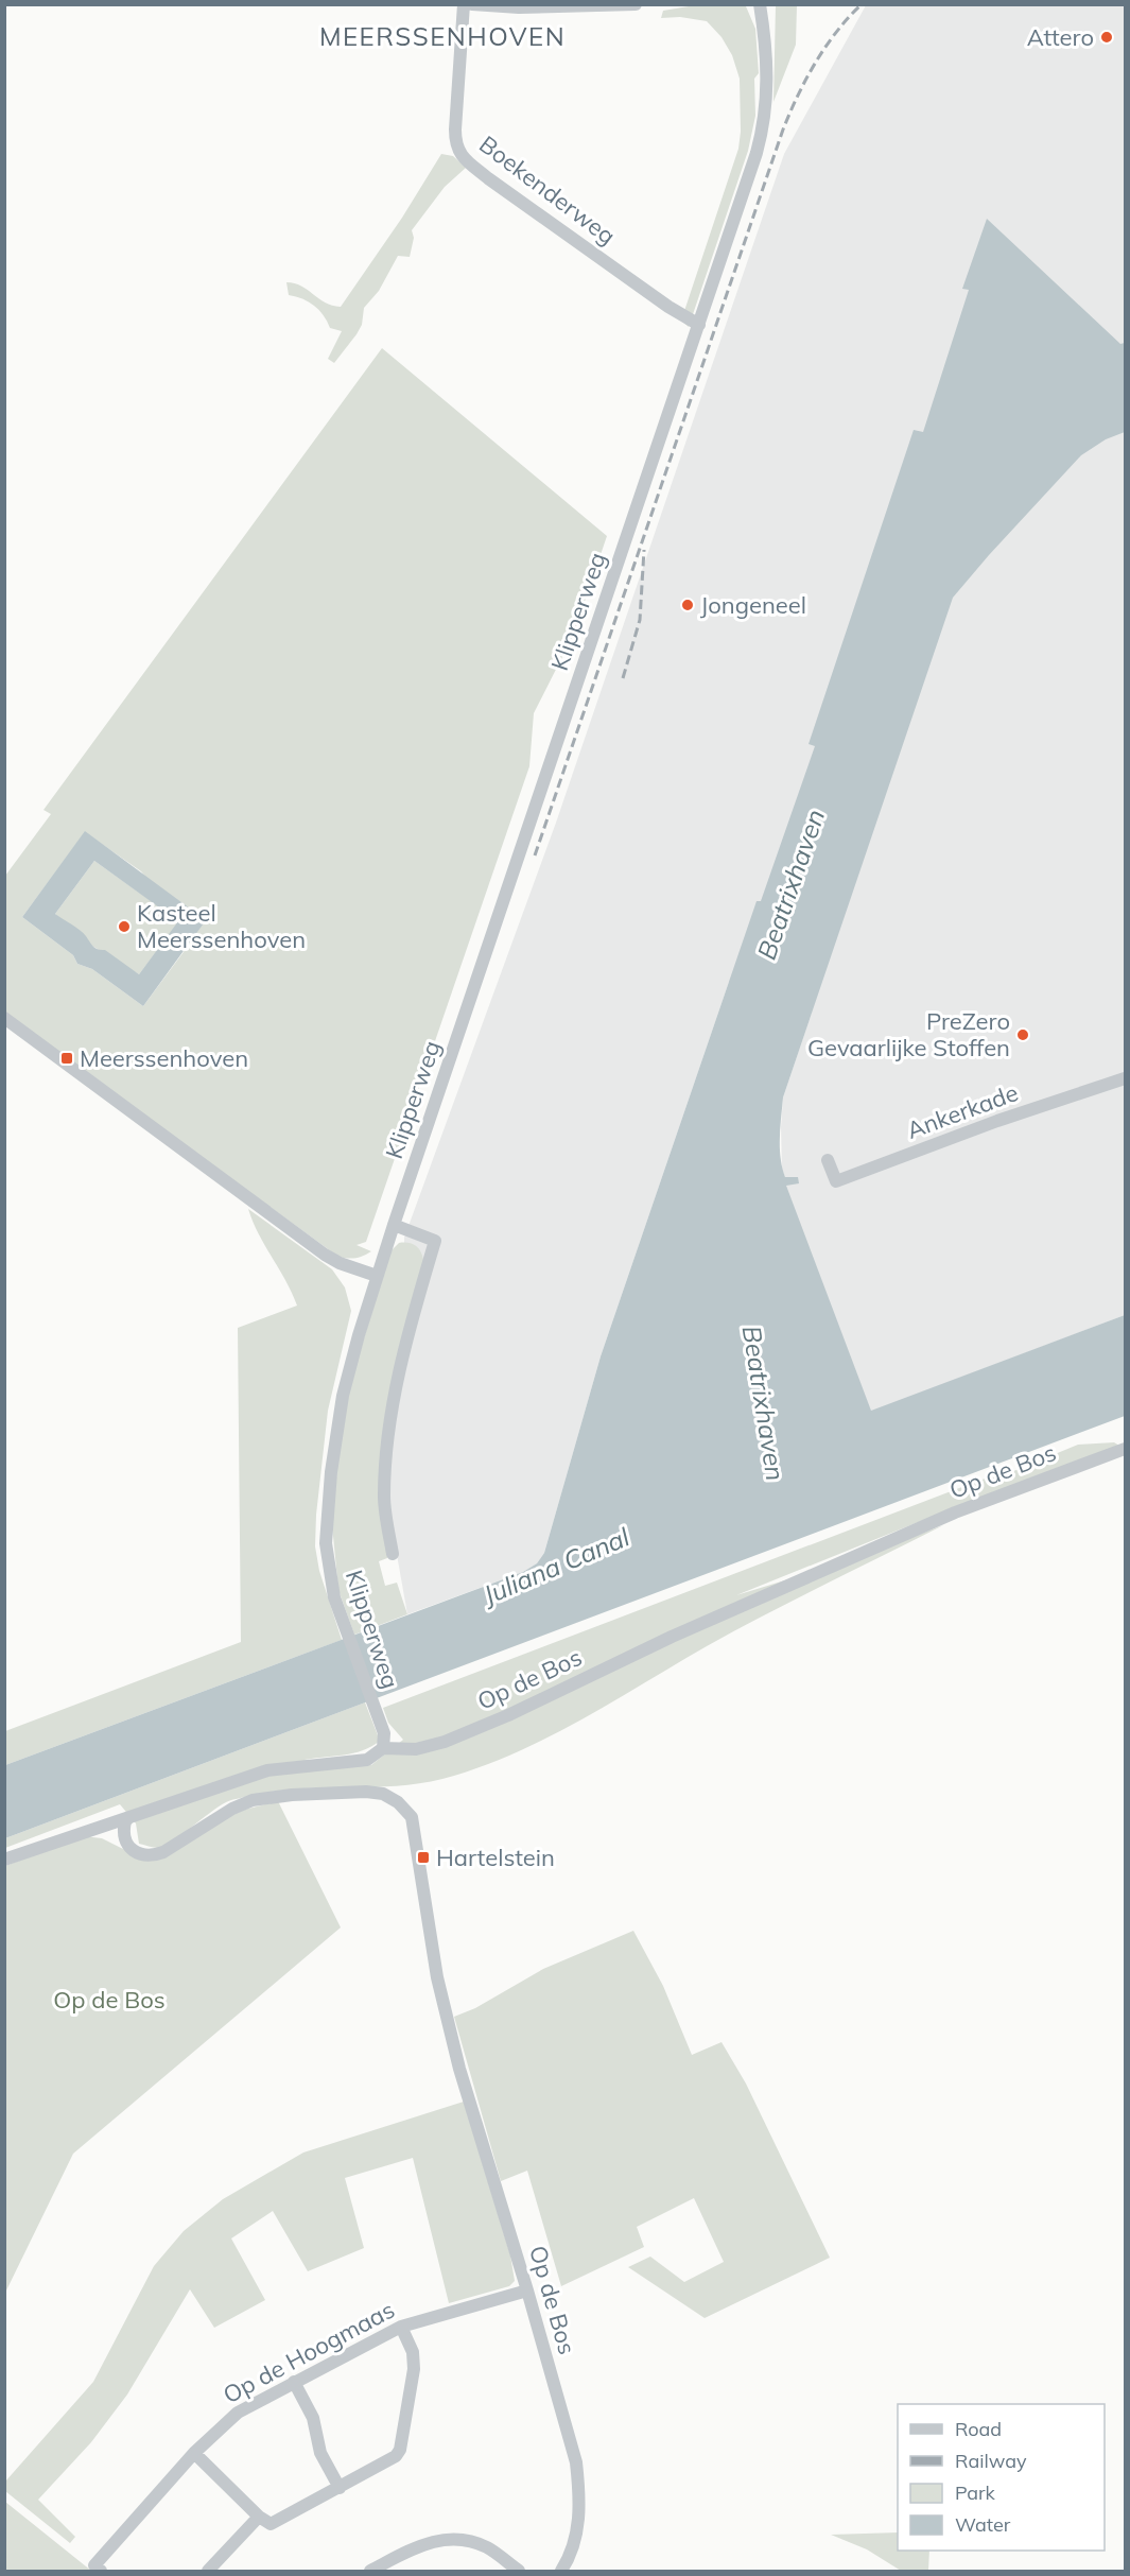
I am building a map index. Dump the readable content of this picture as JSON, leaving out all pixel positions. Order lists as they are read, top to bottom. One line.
{"streets":{"street":["Boekenderweg","Klipperweg","Ankerkade","Op de Bos","Op de Hoogmaas"]},"crossings":[["Boekenderweg","Klipperweg"],["Klipperweg","Op de Bos"],["Op de Bos","Op de Hoogmaas"]],"districts":["MEERSSENHOVEN"],"water":["Beatrixhaven","Juliana Canal"],"parks":["Op de Bos"],"places":{"other":["Attero","Jongeneel","Kasteel Meerssenhoven","PreZero Gevaarlijke Stoffen"],"transit":["Meerssenhoven","Hartelstein"]},"legend":["Road","Railway","Park","Water"]}
